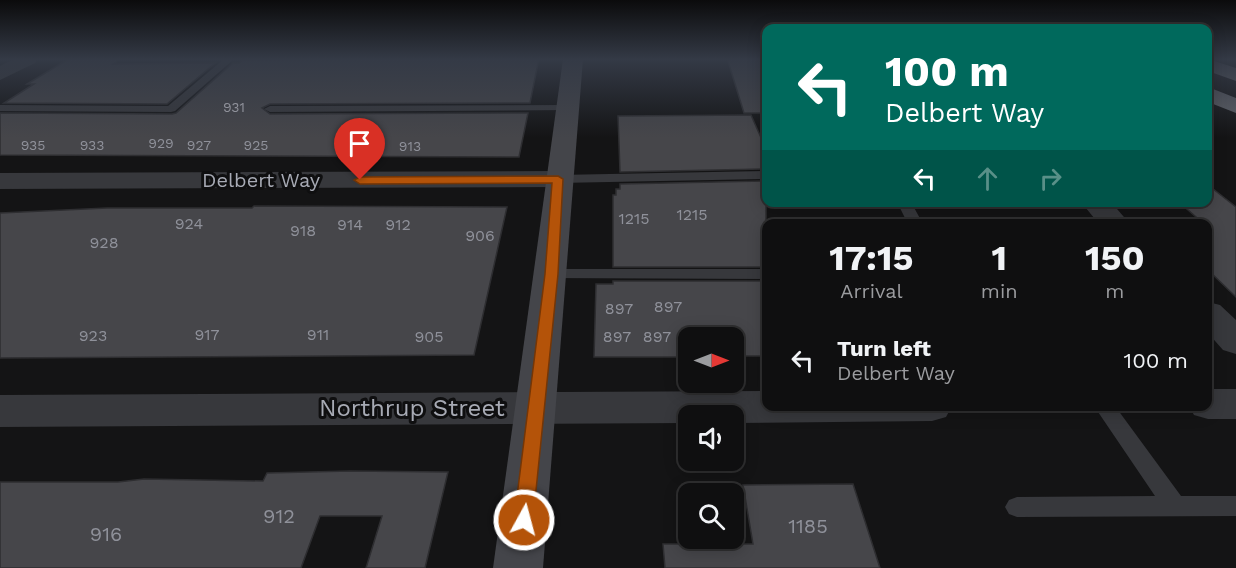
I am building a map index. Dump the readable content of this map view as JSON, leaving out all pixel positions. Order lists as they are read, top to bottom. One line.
{"streets":{"street":["Delbert Way","Northrup Street"]},"house_numbers":["931","929","935","933","927","925","913","1215","1215","924","914","912","918","906","928","897","897","917","911","923","905","897","897","912","1185","916"],"north":"right","page":{"turn":["100 m","Delbert Way"],"eta":["17:15","Arrival","1","min","150","m"],"list":[{"name":"Turn left","note":"Delbert Way","value":"100 m"}]}}
